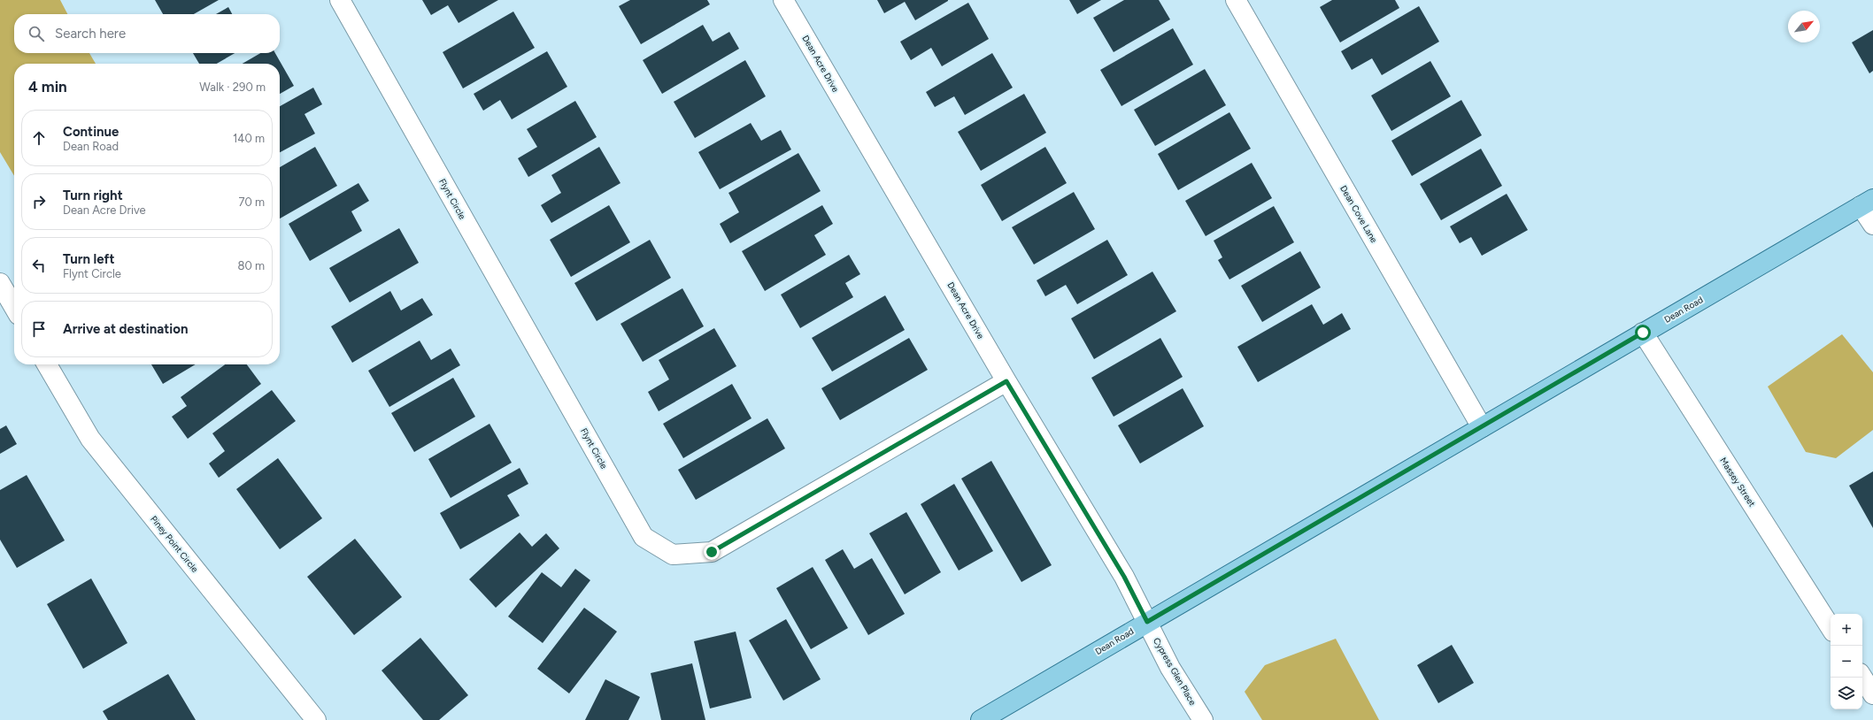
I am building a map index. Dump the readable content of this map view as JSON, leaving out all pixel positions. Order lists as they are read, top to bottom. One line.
{"streets":{"main road":["Dean Road"],"street":["Dean Acre Drive","Flynt Circle","Dean Cove Lane","Massey Street","Piney Point Circle","Cypress Glen Place"]},"crossings":[["Dean Acre Drive","Flynt Circle"],["Dean Acre Drive","Dean Road"],["Dean Acre Drive","Cypress Glen Place"],["Dean Cove Lane","Dean Road"],["Dean Road","Massey Street"],["Dean Road","Cypress Glen Place"]],"north":"top right","page":{"search":"Search here","heading":["4 min","Walk · 290 m"],"list":[["Continue","Dean Road","140 m"],["Turn right","Dean Acre Drive","70 m"],["Turn left","Flynt Circle","80 m"],"Arrive at destination"],"map_buttons":["+","−"]}}
